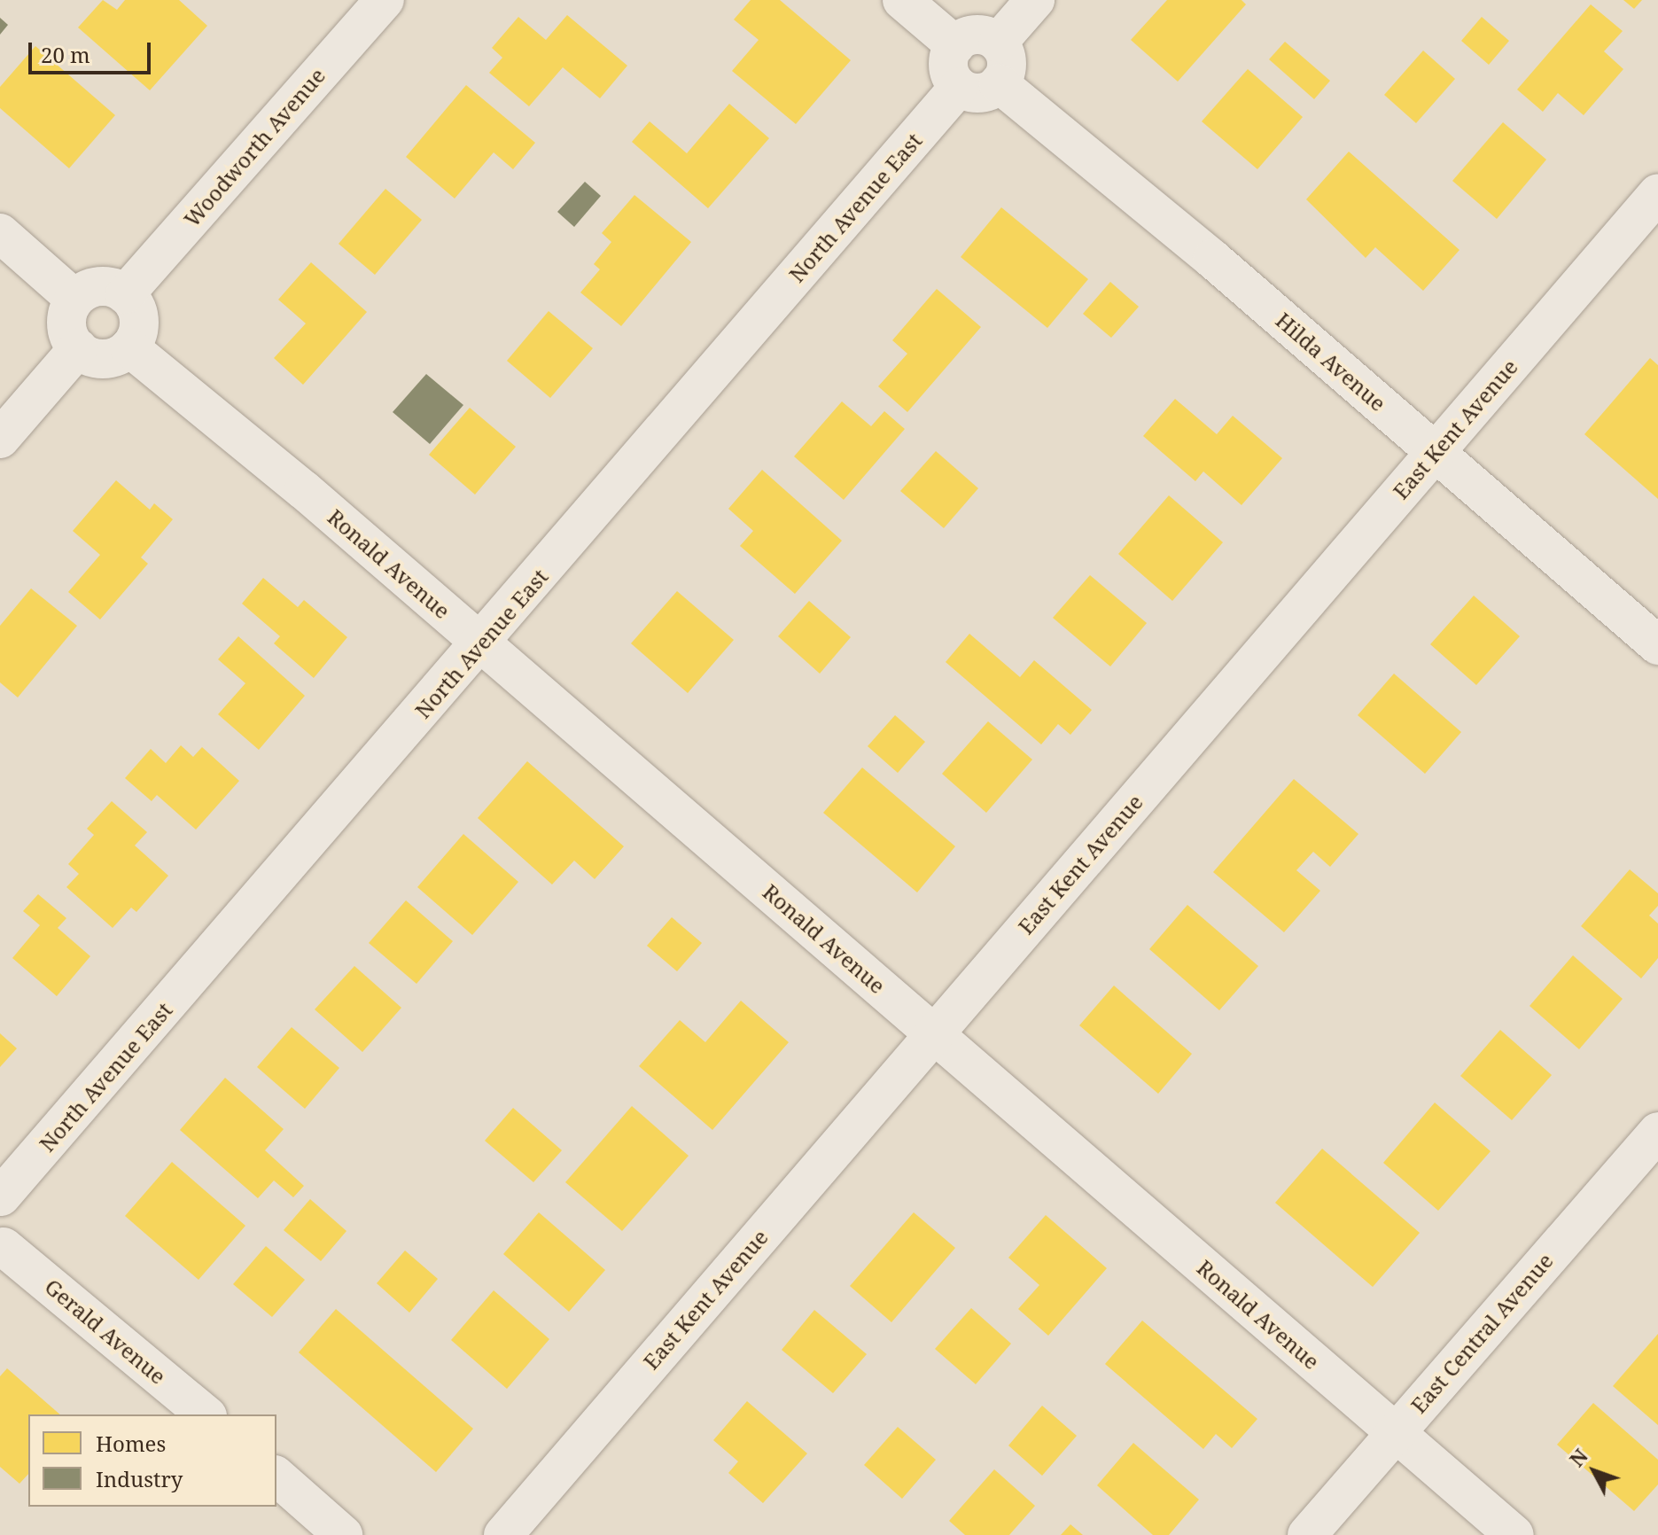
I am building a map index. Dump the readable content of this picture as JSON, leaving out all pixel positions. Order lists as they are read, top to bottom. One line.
{"streets":{"street":["Woodworth Avenue","North Avenue East","Hilda Avenue","East Kent Avenue","Ronald Avenue","Gerald Avenue","East Central Avenue"]},"crossings":[["Woodworth Avenue","Ronald Avenue"],["North Avenue East","Hilda Avenue"],["North Avenue East","Ronald Avenue"],["Hilda Avenue","East Kent Avenue"],["East Kent Avenue","Ronald Avenue"],["Ronald Avenue","East Central Avenue"]],"legend":["Homes","Industry"],"scale_bar":"20 m","north":"top left"}
